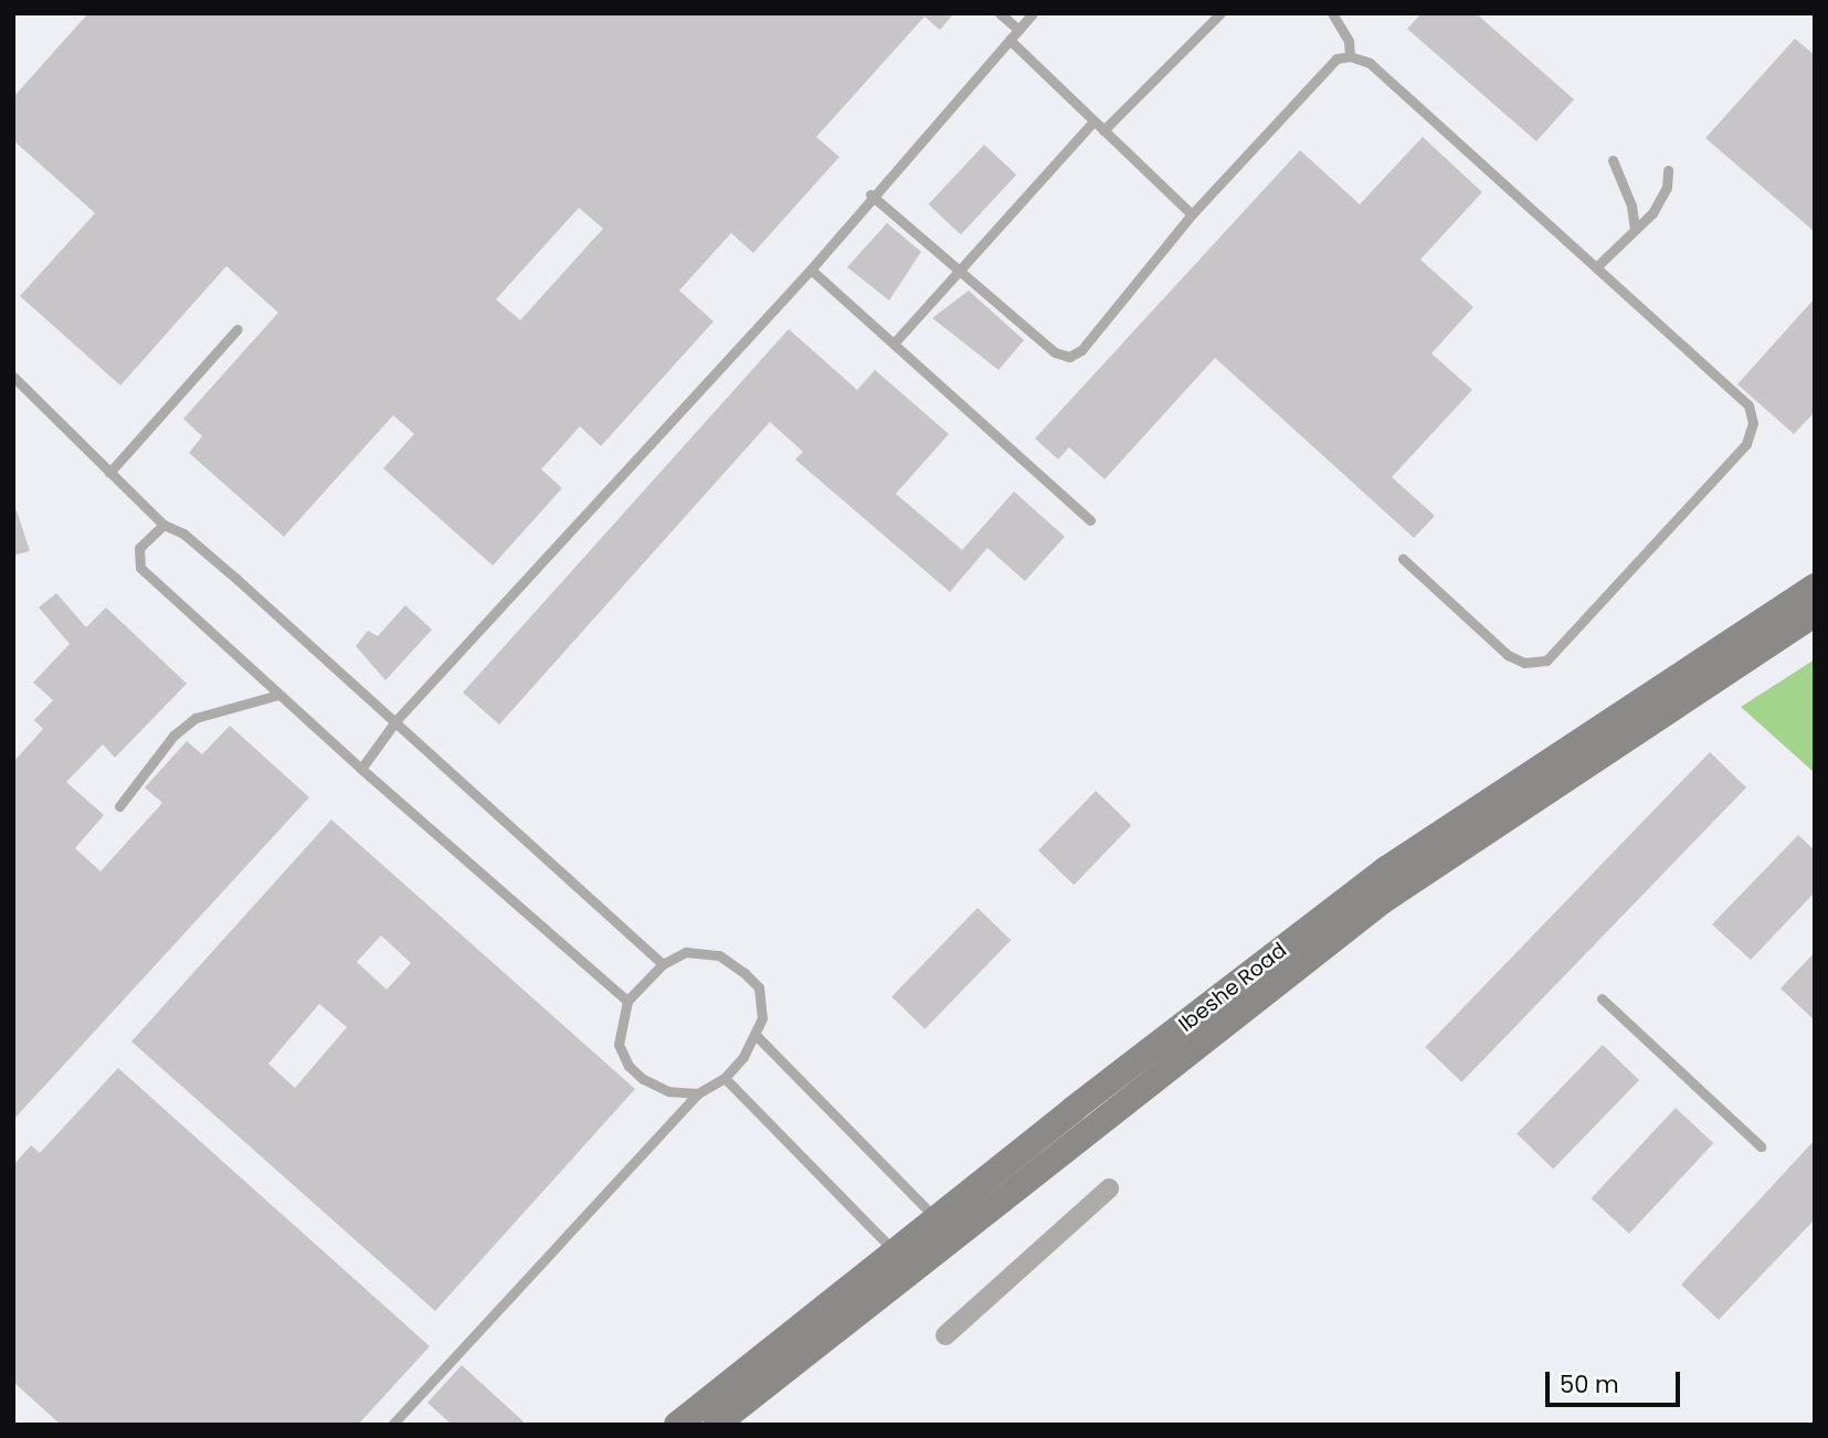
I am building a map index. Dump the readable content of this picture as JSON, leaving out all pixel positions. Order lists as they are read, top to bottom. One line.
{"streets":{"main road":["Ibeshe Road"]},"scale_bar":"50 m"}
